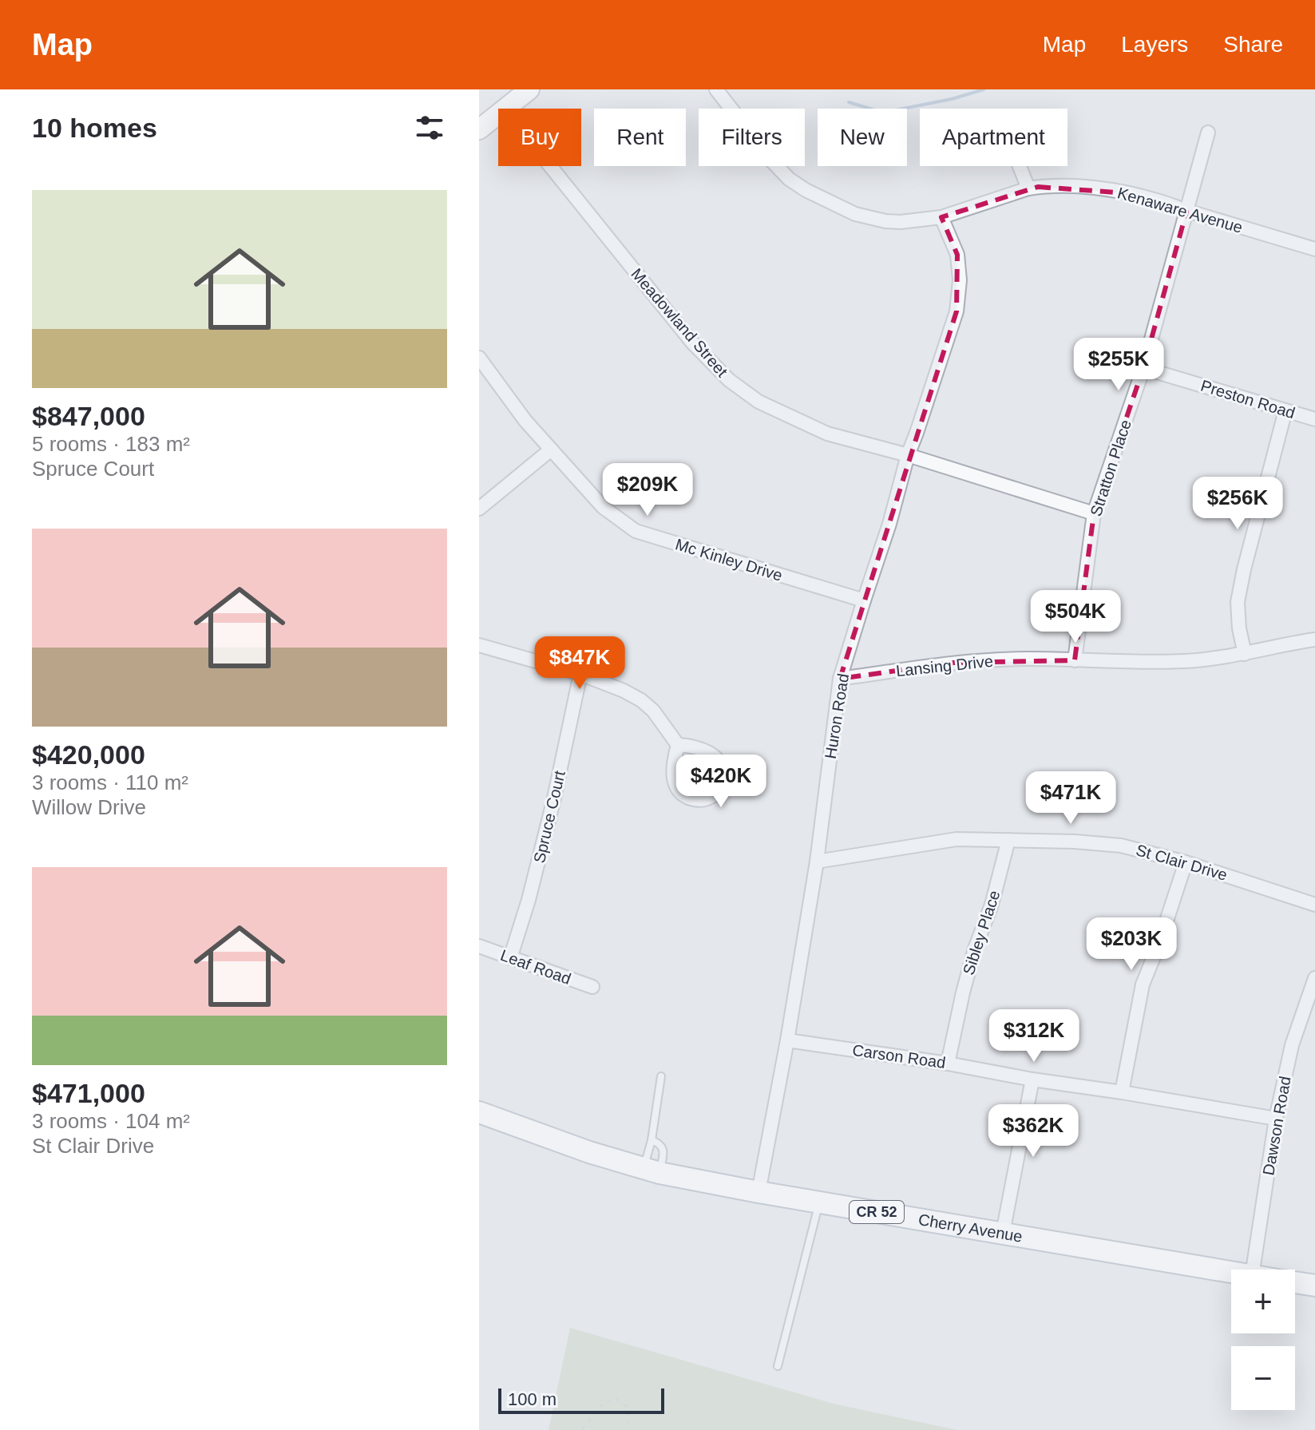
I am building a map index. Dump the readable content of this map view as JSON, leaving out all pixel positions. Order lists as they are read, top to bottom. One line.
{"streets":{"main road":["CR 52","Cherry Avenue"],"street":["Kenaware Avenue","Meadowland Street","Preston Road","Stratton Place","Mc Kinley Drive","Lansing Drive","Huron Road","Spruce Court","St Clair Drive","Sibley Place","Leaf Road","Carson Road","Dawson Road"]},"crossings":[["Kenaware Avenue","Stratton Place"],["Kenaware Avenue","Huron Road"],["Meadowland Street","Stratton Place"],["Meadowland Street","Huron Road"],["Preston Road","Stratton Place"],["Stratton Place","Lansing Drive"],["Mc Kinley Drive","Huron Road"],["Lansing Drive","Huron Road"],["Huron Road","St Clair Drive"],["Huron Road","Carson Road"],["Huron Road","Cherry Avenue"],["Spruce Court","Leaf Road"],["St Clair Drive","Sibley Place"],["Sibley Place","Carson Road"],["Carson Road","Dawson Road"]],"scale_bar":"100 m","page":{"header":"Map","nav":["Map","Layers","Share"],"heading":"10 homes","chip":["Buy","Rent","Filters","New","Apartment"],"list":[{"name":"$847,000","note":"5 rooms · 183 m² · Spruce Court"},{"name":"$420,000","note":"3 rooms · 110 m² · Willow Drive"},{"name":"$471,000","note":"3 rooms · 104 m² · St Clair Drive"}],"price":["$255K","$209K","$256K","$504K","$847K","$420K","$471K","$203K","$312K","$362K"],"map_buttons":["+","−"],"scale":"100 m"}}
